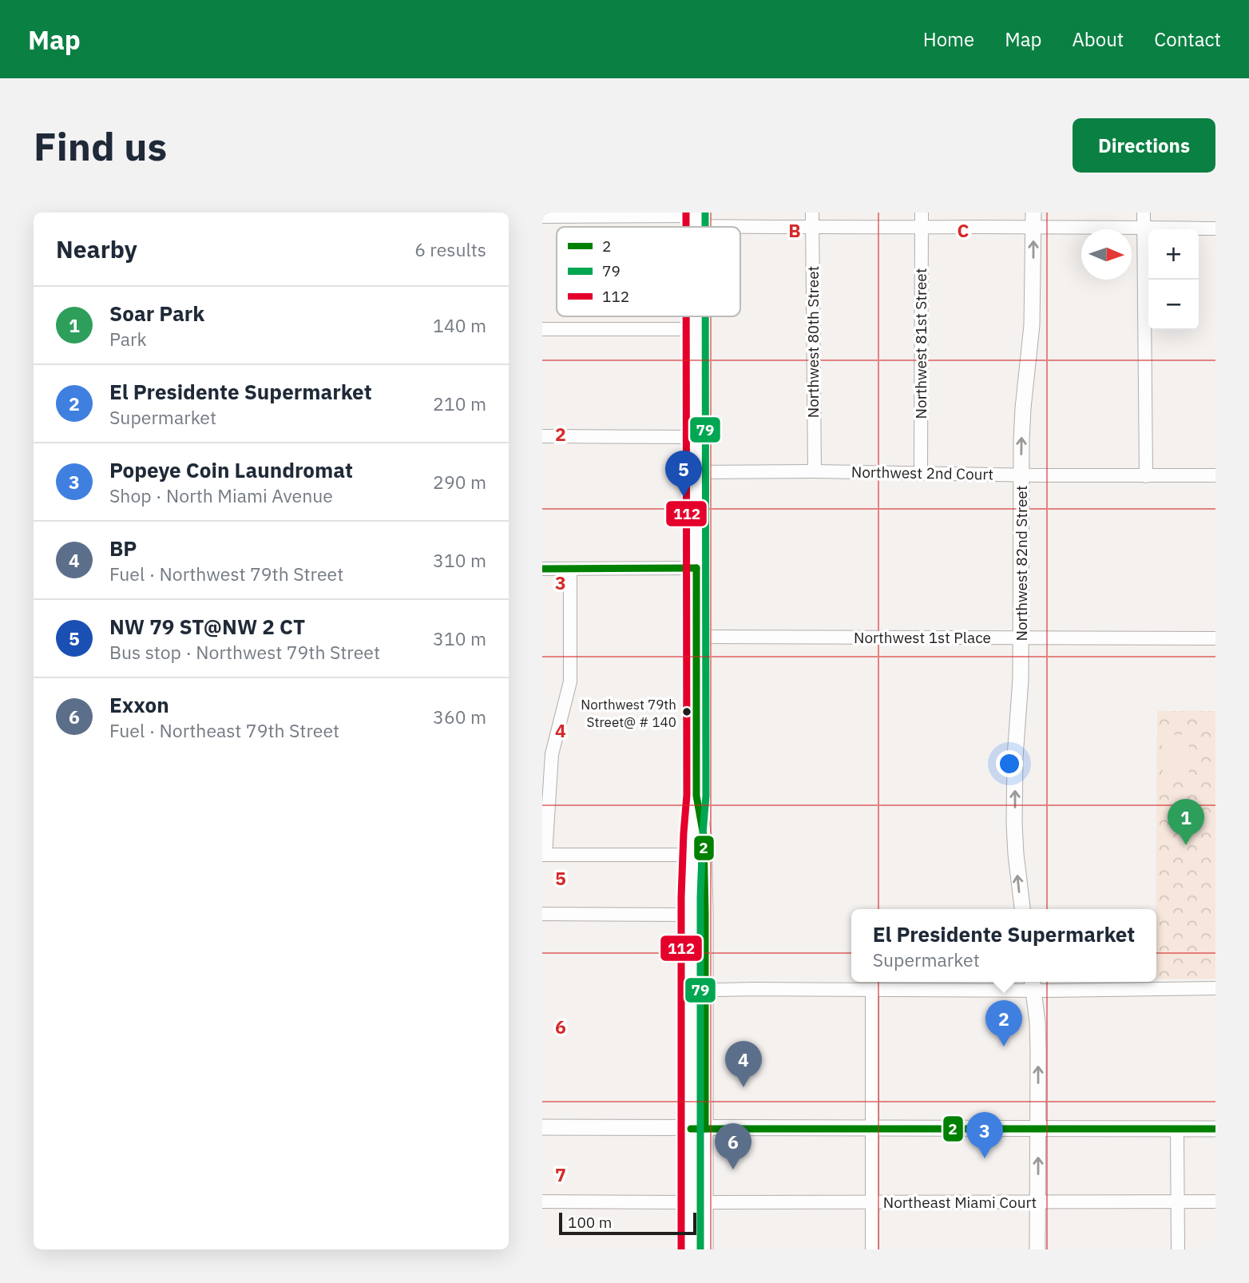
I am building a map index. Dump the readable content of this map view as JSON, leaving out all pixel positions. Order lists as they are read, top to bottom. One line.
{"streets":{"main road":["Northwest 82nd Street"],"street":["Northwest 80th Street","Northwest 81st Street","Northwest 2nd Court","Northwest 1st Place","Northeast Miami Court"]},"crossings":[["Northwest 80th Street","Northwest 2nd Court"],["Northwest 81st Street","Northwest 2nd Court"],["Northwest 2nd Court","Northwest 82nd Street"],["Northwest 82nd Street","Northwest 1st Place"]],"one_way":["Northwest 82nd Street"],"places":["Northwest 79th Street@ # 140"],"lines":["transit line 79","transit line 112","transit line 2"],"legend":["2","79","112"],"scale_bar":"100 m","north":"right","page":{"header":"Map","nav":["Home","Map","About","Contact"],"buttons":"Directions","title":"Find us","heading":["Nearby","6 results"],"map_buttons":["+","−"],"list":[{"mark":"1","name":"Soar Park","note":"Park","value":"140 m"},{"mark":"2","name":"El Presidente Supermarket","note":"Supermarket","value":"210 m"},{"mark":"3","name":"Popeye Coin Laundromat","note":"Shop · North Miami Avenue","value":"290 m"},{"mark":"4","name":"BP","note":"Fuel · Northwest 79th Street","value":"310 m"},{"mark":"5","name":"NW 79 ST@NW 2 CT","note":"Bus stop · Northwest 79th Street","value":"310 m"},{"mark":"6","name":"Exxon","note":"Fuel · Northeast 79th Street","value":"360 m"}],"pins":["5","1","2","4","3","6"],"popup":["El Presidente Supermarket","Supermarket"],"scale":"100 m"},"grid":{"columns":["B","C"],"rows":["2","3","4","5","6","7"]}}
